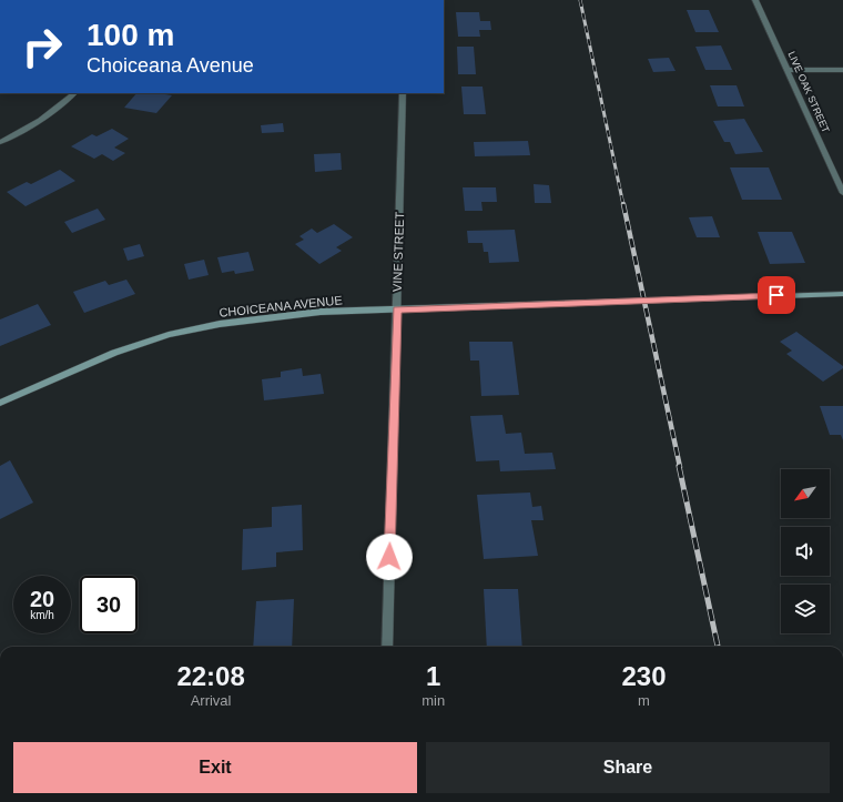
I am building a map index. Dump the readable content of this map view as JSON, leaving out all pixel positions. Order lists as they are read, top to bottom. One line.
{"streets":{"street":["LIVE OAK STREET","VINE STREET","CHOICEANA AVENUE"]},"crossings":[["VINE STREET","CHOICEANA AVENUE"]],"north":"bottom left","page":{"turn":["100 m","Choiceana Avenue"],"speed":"20 km/h","limit":"30","eta":["22:08","Arrival","1","min","230","m"],"buttons":["Exit","Share"]}}
